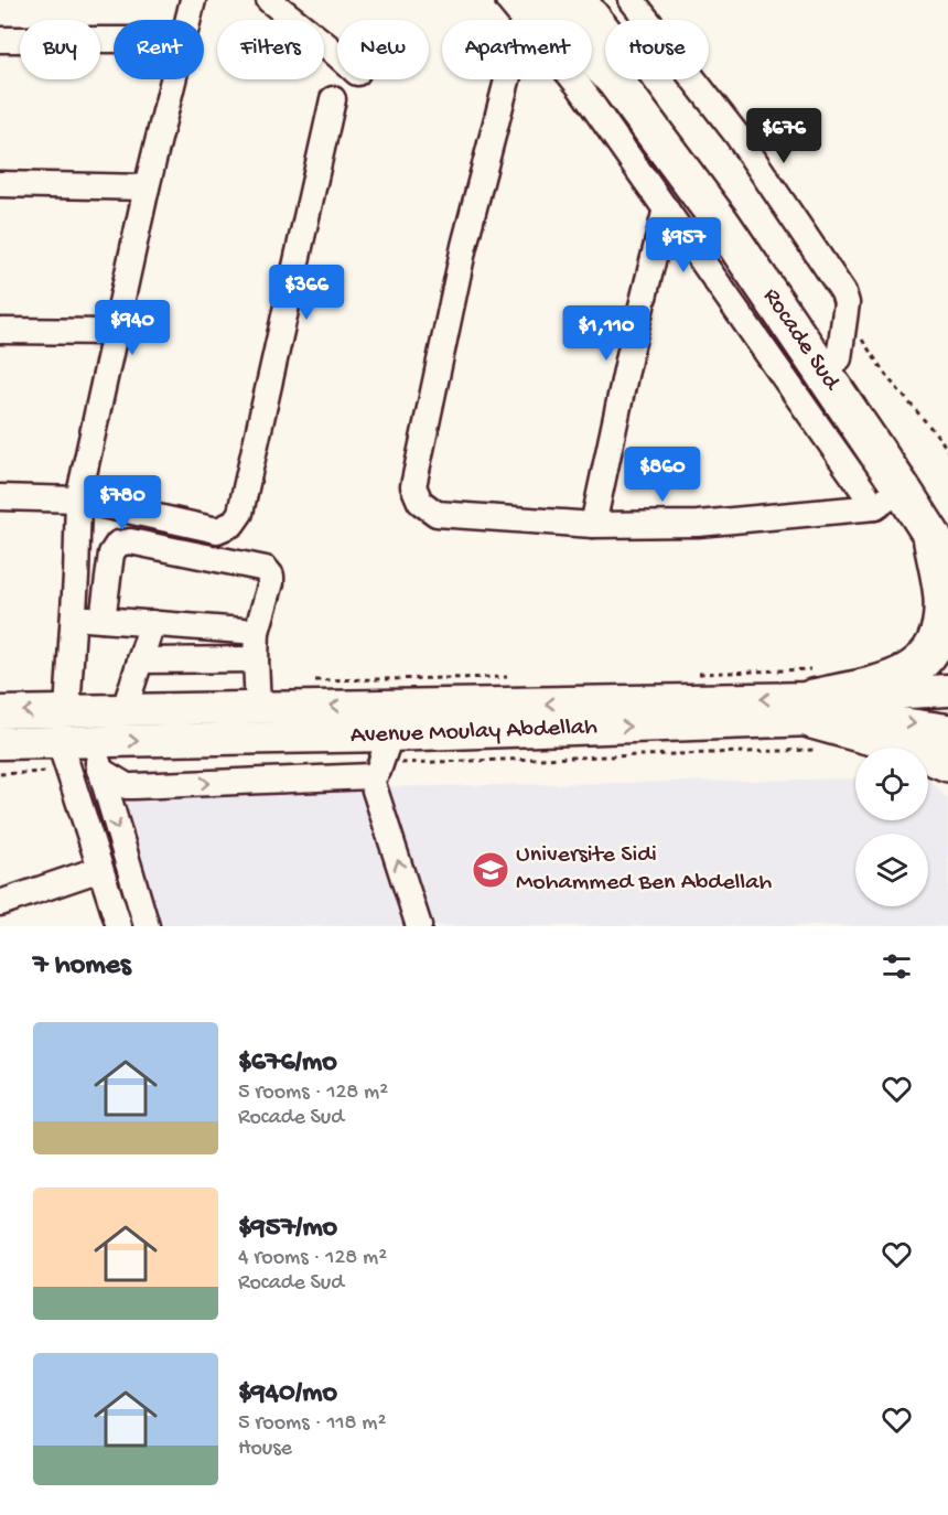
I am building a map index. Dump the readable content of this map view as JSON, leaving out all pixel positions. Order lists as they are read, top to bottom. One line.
{"streets":{"highway":["Rocade Sud"],"main road":["Avenue Moulay Abdellah"]},"places":{"school or university":["Universite Sidi Mohammed Ben Abdellah"]},"page":{"chip":["Buy","Rent","Filters","New","Apartment","House"],"price":["$676","$957","$366","$940","$1,110","$860","$780"],"heading":"7 homes","list":[{"name":"$676/mo","note":"5 rooms · 128 m² · Rocade Sud"},{"name":"$957/mo","note":"4 rooms · 128 m² · Rocade Sud"},{"name":"$940/mo","note":"5 rooms · 118 m² · House"}]}}
